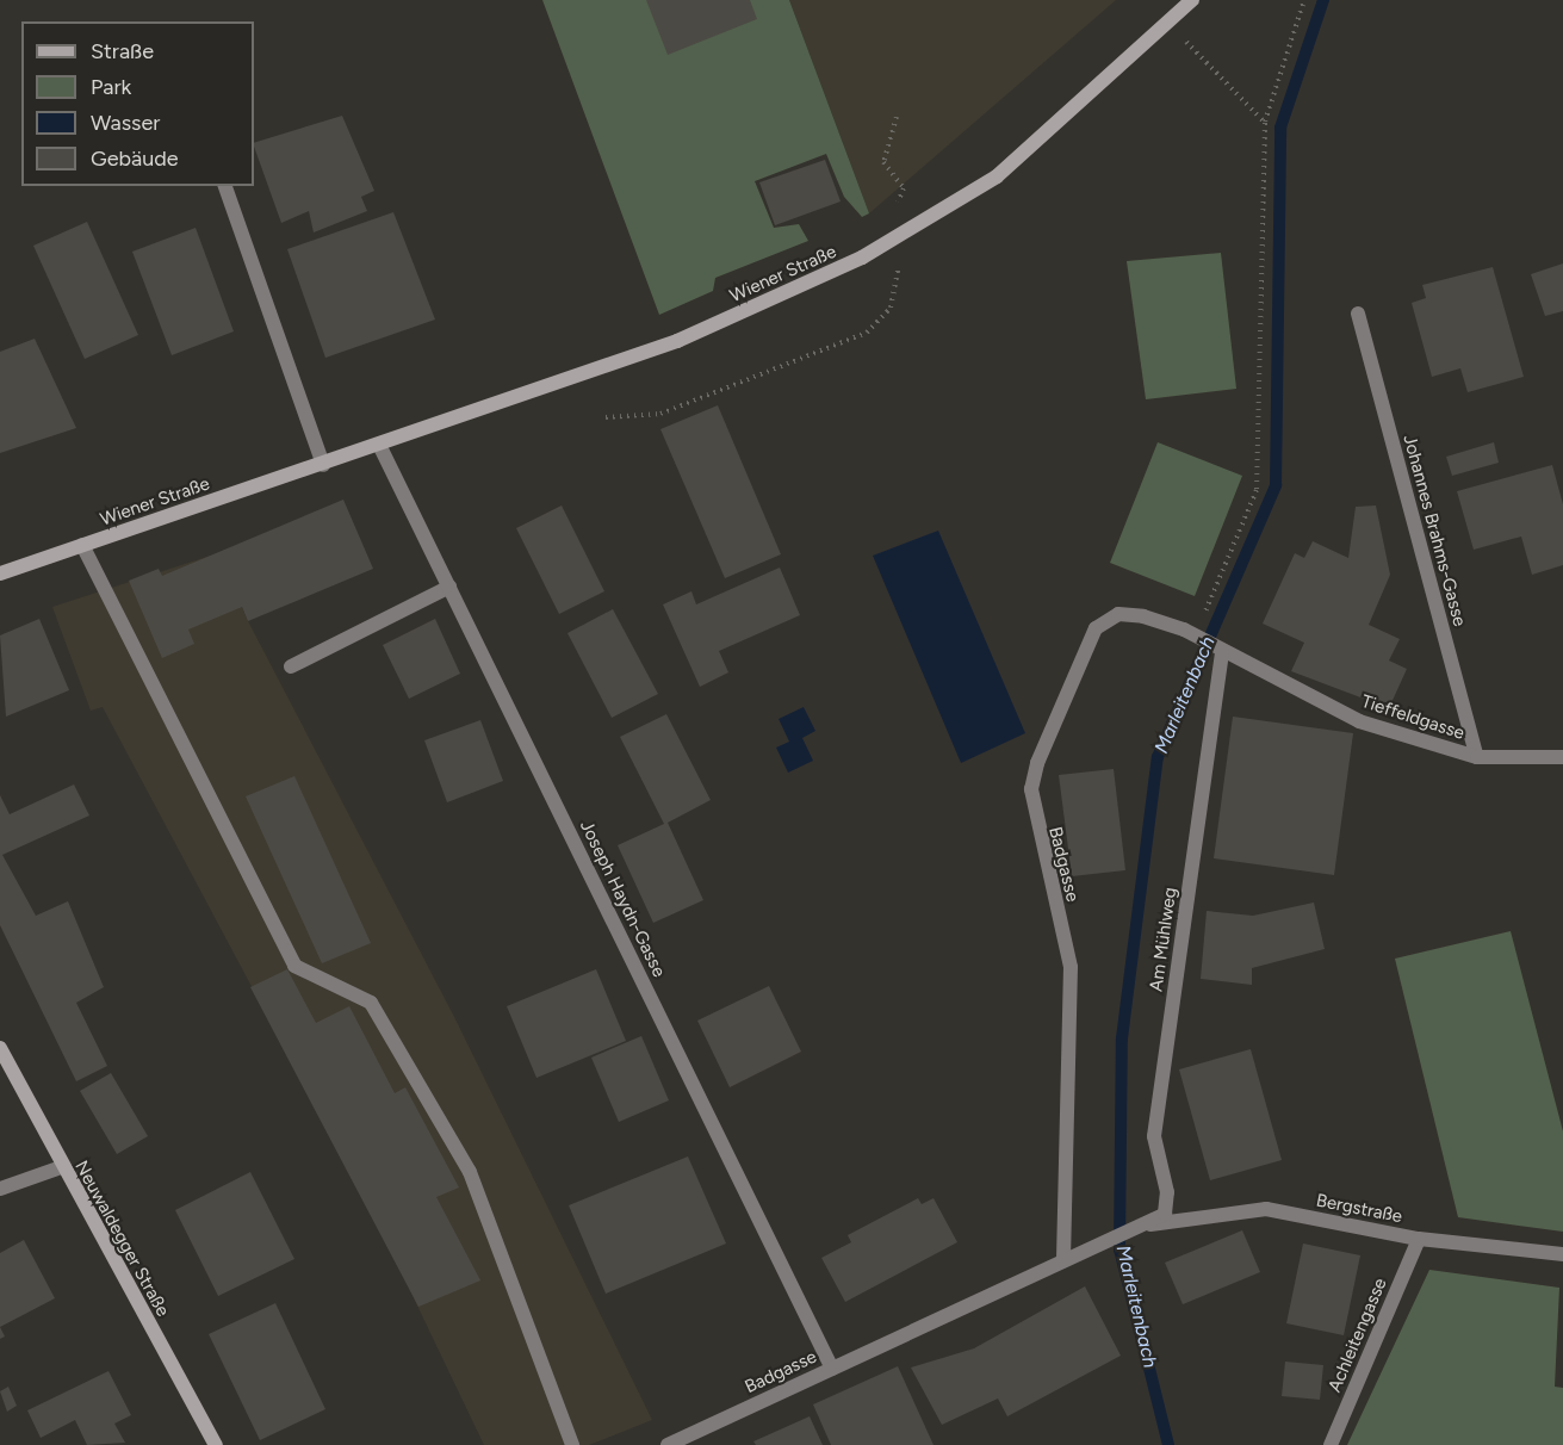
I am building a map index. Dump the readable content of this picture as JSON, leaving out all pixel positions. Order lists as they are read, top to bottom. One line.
{"streets":{"main road":["Wiener Straße","Neuwaldegger Straße"],"street":["Johannes Brahms-Gasse","Tieffeldgasse","Badgasse","Joseph Haydn-Gasse","Am Mühlweg","Bergstraße","Achleitengasse"]},"crossings":[["Wiener Straße","Joseph Haydn-Gasse"],["Johannes Brahms-Gasse","Tieffeldgasse"],["Tieffeldgasse","Badgasse"],["Tieffeldgasse","Am Mühlweg"],["Badgasse","Joseph Haydn-Gasse"],["Badgasse","Am Mühlweg"],["Badgasse","Bergstraße"],["Am Mühlweg","Bergstraße"],["Bergstraße","Achleitengasse"]],"water":["Marleitenbach"],"legend":["Straße","Park","Wasser","Gebäude"]}
